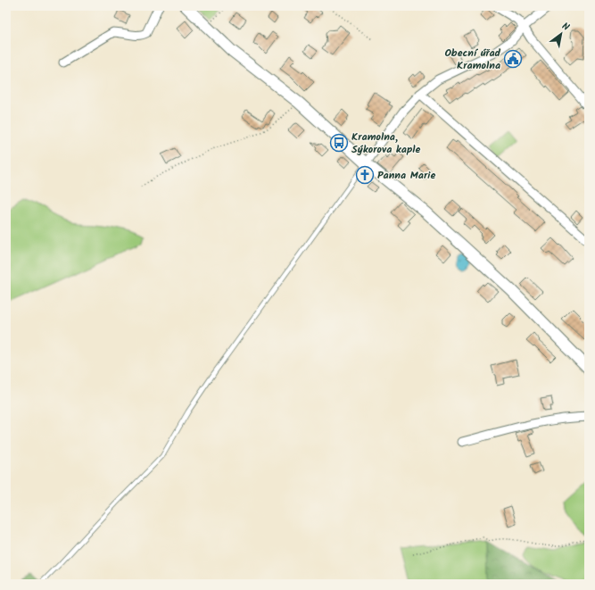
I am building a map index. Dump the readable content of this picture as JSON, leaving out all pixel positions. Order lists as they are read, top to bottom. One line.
{"places":{"public building":["Obecní úřad Kramolna"],"bus stop":["Kramolna, Sýkorova kaple"],"church":["Panna Marie"]},"north":"top right"}
